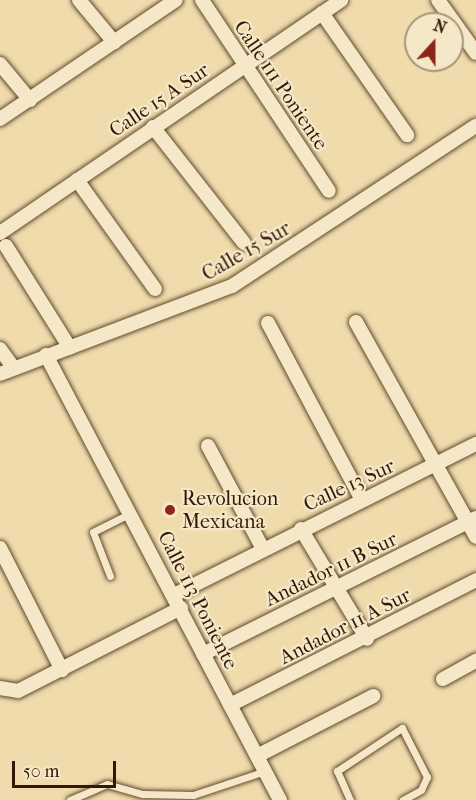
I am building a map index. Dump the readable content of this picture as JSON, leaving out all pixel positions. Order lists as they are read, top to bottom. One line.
{"streets":{"street":["Calle 111 Poniente","Calle 15 A Sur","Calle 15 Sur","Calle 13 Sur","Andador 11 B Sur","Calle 113 Poniente","Andador 11 A Sur"]},"crossings":[["Calle 111 Poniente","Calle 15 A Sur"],["Calle 15 Sur","Calle 113 Poniente"],["Calle 13 Sur","Calle 113 Poniente"],["Andador 11 B Sur","Calle 113 Poniente"],["Calle 113 Poniente","Andador 11 A Sur"]],"places":["Revolucion Mexicana"],"scale_bar":"50 m","north":"top"}
